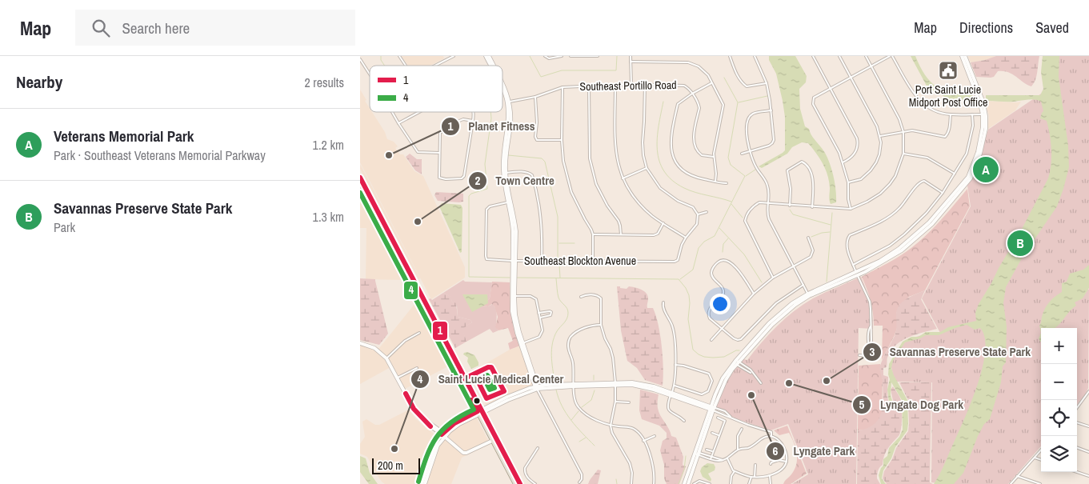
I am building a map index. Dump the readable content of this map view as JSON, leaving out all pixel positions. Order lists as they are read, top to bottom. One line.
{"streets":{"street":["Southeast Portillo Road","Southeast Blockton Avenue"]},"places":{"public building":["Port Saint Lucie Midport Post Office"],"other":["Planet Fitness","Town Centre","Savannas Preserve State Park","Lyngate Dog Park","Lyngate Park","Saint Lucie Medical Center"]},"lines":["transit line 1","transit line 4"],"legend":["1","4"],"scale_bar":"200 m","page":{"header":"Map","search":"Search here","nav":["Map","Directions","Saved"],"heading":["Nearby","2 results"],"list":[{"mark":"A","name":"Veterans Memorial Park","note":"Park · Southeast Veterans Memorial Parkway","value":"1.2 km"},{"mark":"B","name":"Savannas Preserve State Park","note":"Park","value":"1.3 km"}],"pins":["A","B"],"map_buttons":["+","−"],"scale":"200 m"}}
